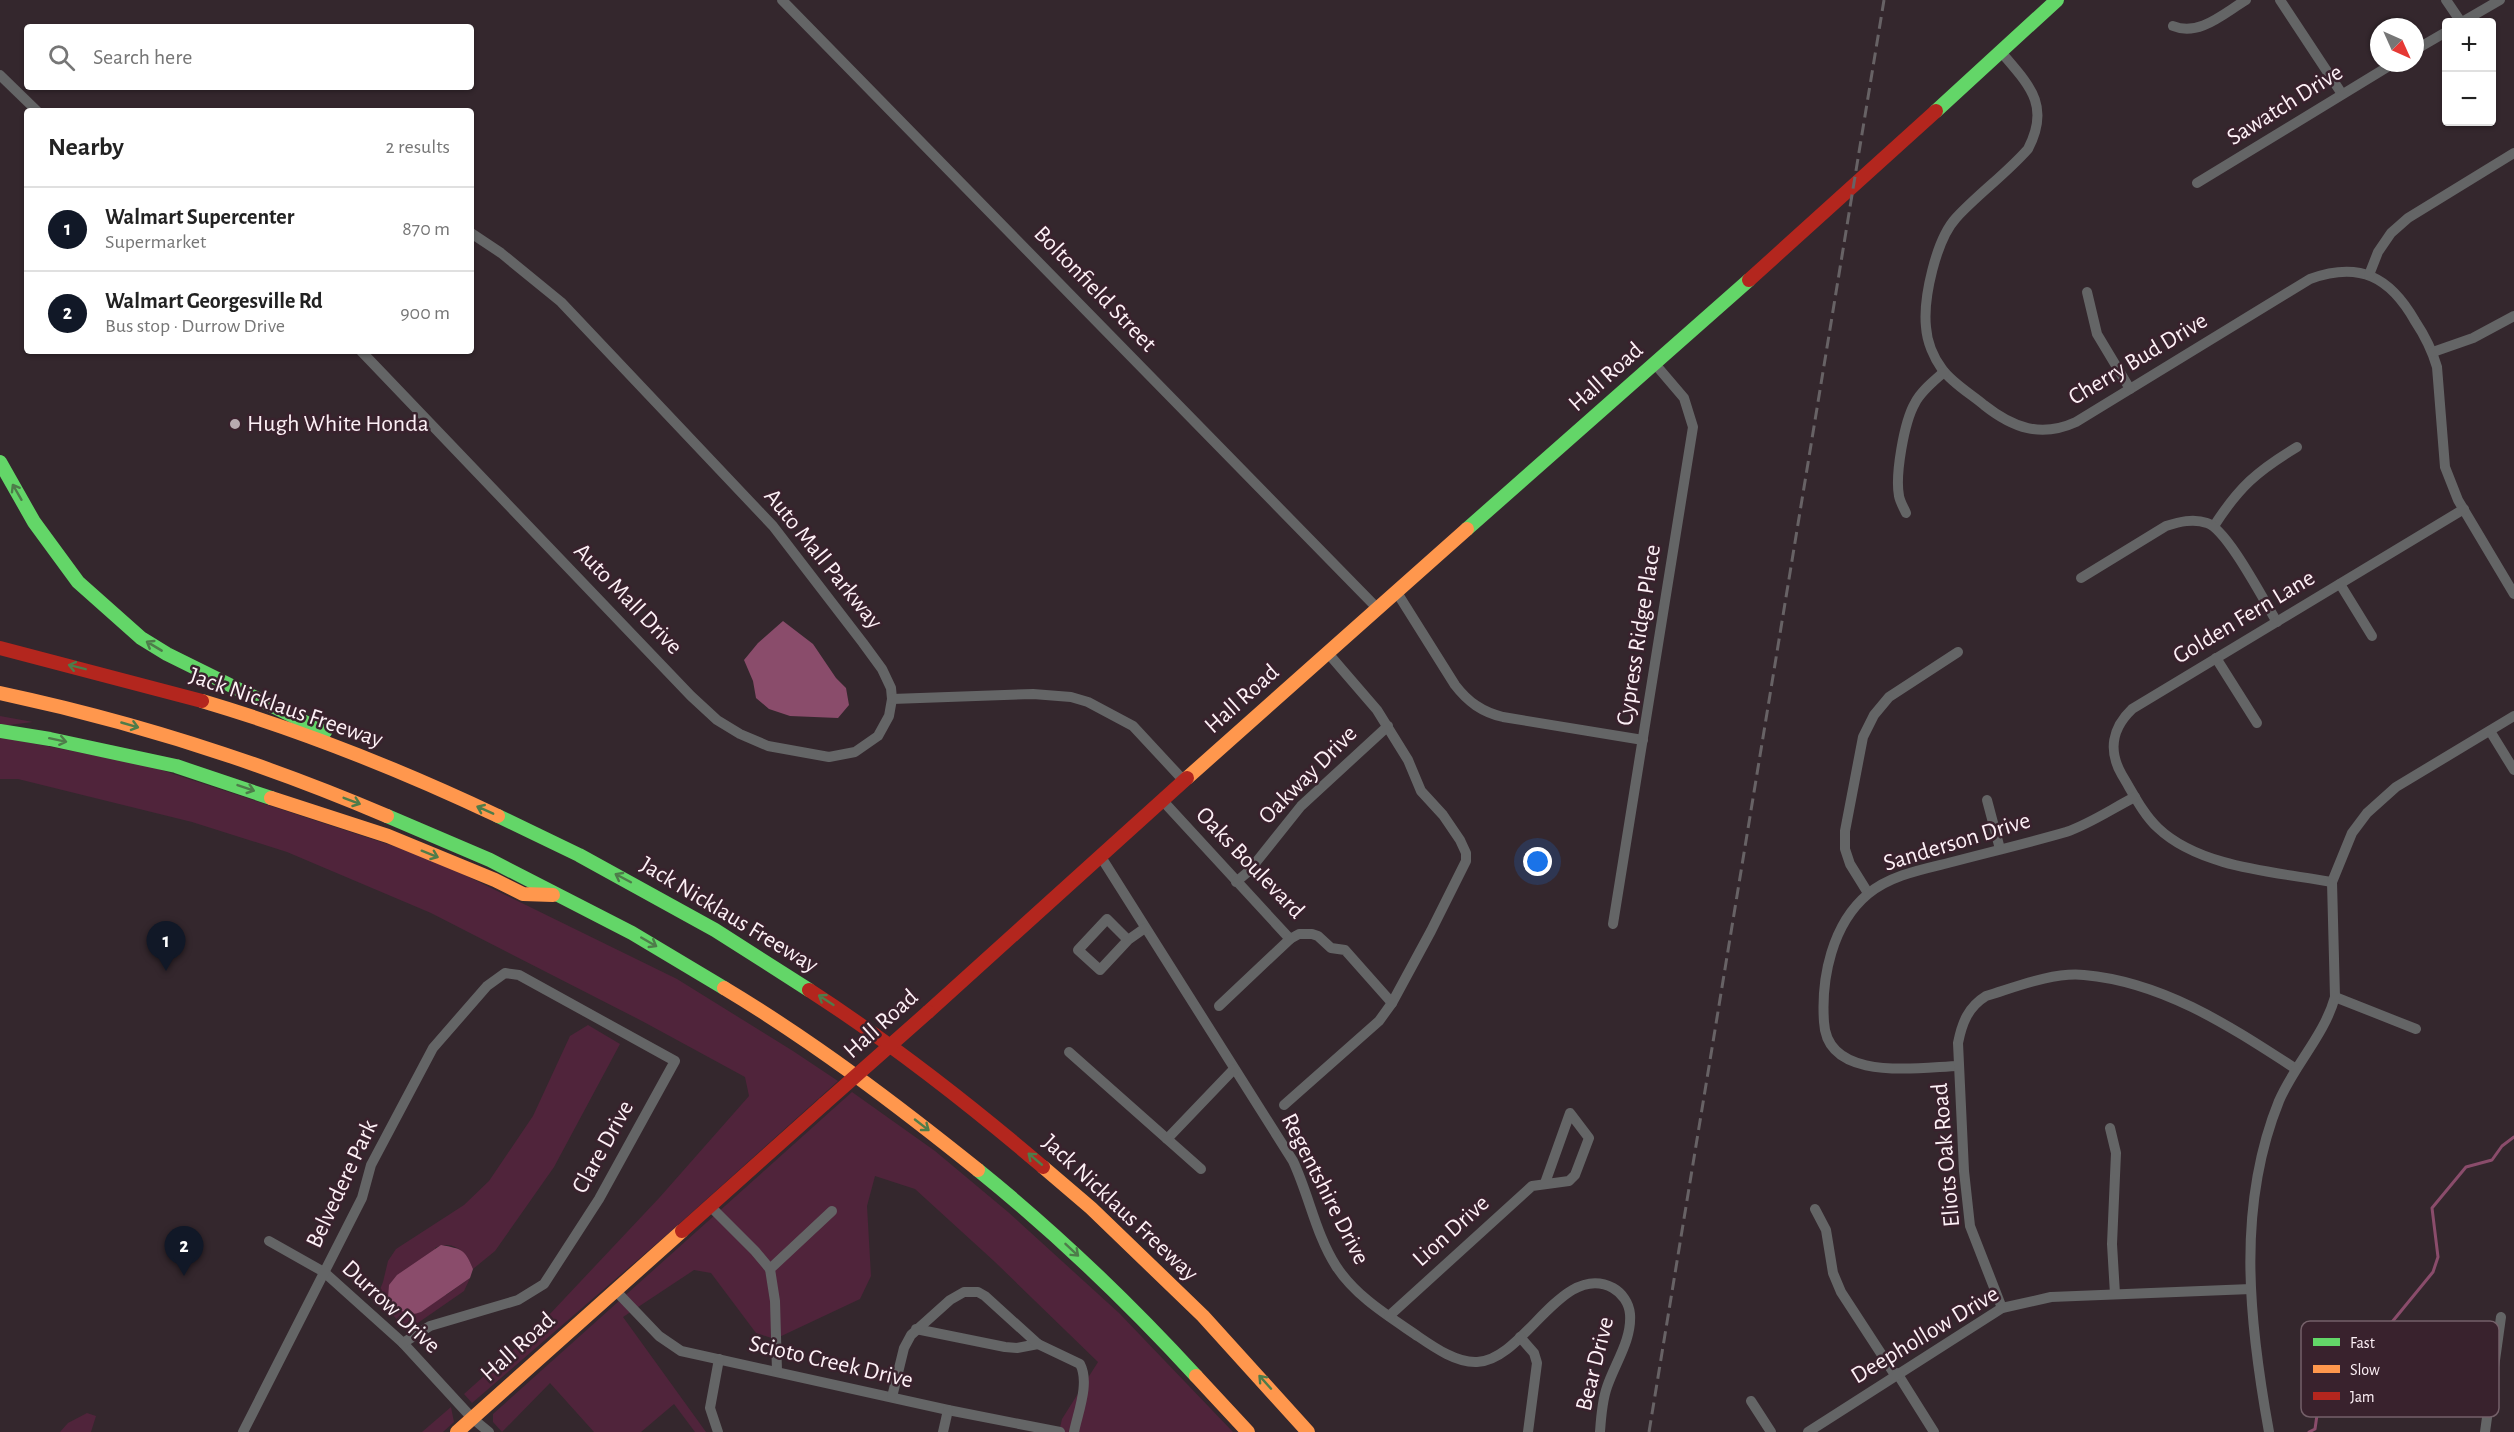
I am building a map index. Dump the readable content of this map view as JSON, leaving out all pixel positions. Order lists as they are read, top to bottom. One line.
{"streets":{"main road":["Hall Road","Jack Nicklaus Freeway"],"street":["Sawatch Drive","Boltonfield Street","Cherry Bud Drive","Auto Mall Parkway","Auto Mall Drive","Golden Fern Lane","Cypress Ridge Place","Oakway Drive","Sanderson Drive","Oaks Boulevard","Clare Drive","Eliots Oak Road","Belvedere Park","Regentshire Drive","Lion Drive","Durrow Drive","Deephollow Drive","Scioto Creek Drive","Bear Drive"]},"crossings":[["Boltonfield Street","Hall Road"],["Cherry Bud Drive","Hall Road"],["Cherry Bud Drive","Golden Fern Lane"],["Hall Road","Cypress Ridge Place"],["Hall Road","Oaks Boulevard"],["Hall Road","Regentshire Drive"],["Hall Road","Durrow Drive"],["Hall Road","Scioto Creek Drive"],["Auto Mall Parkway","Auto Mall Drive"],["Golden Fern Lane","Sanderson Drive"],["Oakway Drive","Oaks Boulevard"],["Sanderson Drive","Eliots Oak Road"],["Clare Drive","Belvedere Park"],["Clare Drive","Durrow Drive"],["Eliots Oak Road","Deephollow Drive"],["Belvedere Park","Durrow Drive"],["Regentshire Drive","Lion Drive"],["Regentshire Drive","Bear Drive"]],"places":["Hugh White Honda"],"legend":["Fast","Slow","Jam"],"north":"bottom right","page":{"map_buttons":["+","−"],"search":"Search here","heading":["Nearby","2 results"],"list":[{"mark":"1","name":"Walmart Supercenter","note":"Supermarket","value":"870 m"},{"mark":"2","name":"Walmart Georgesville Rd","note":"Bus stop · Durrow Drive","value":"900 m"}],"pins":["1","2"]}}
